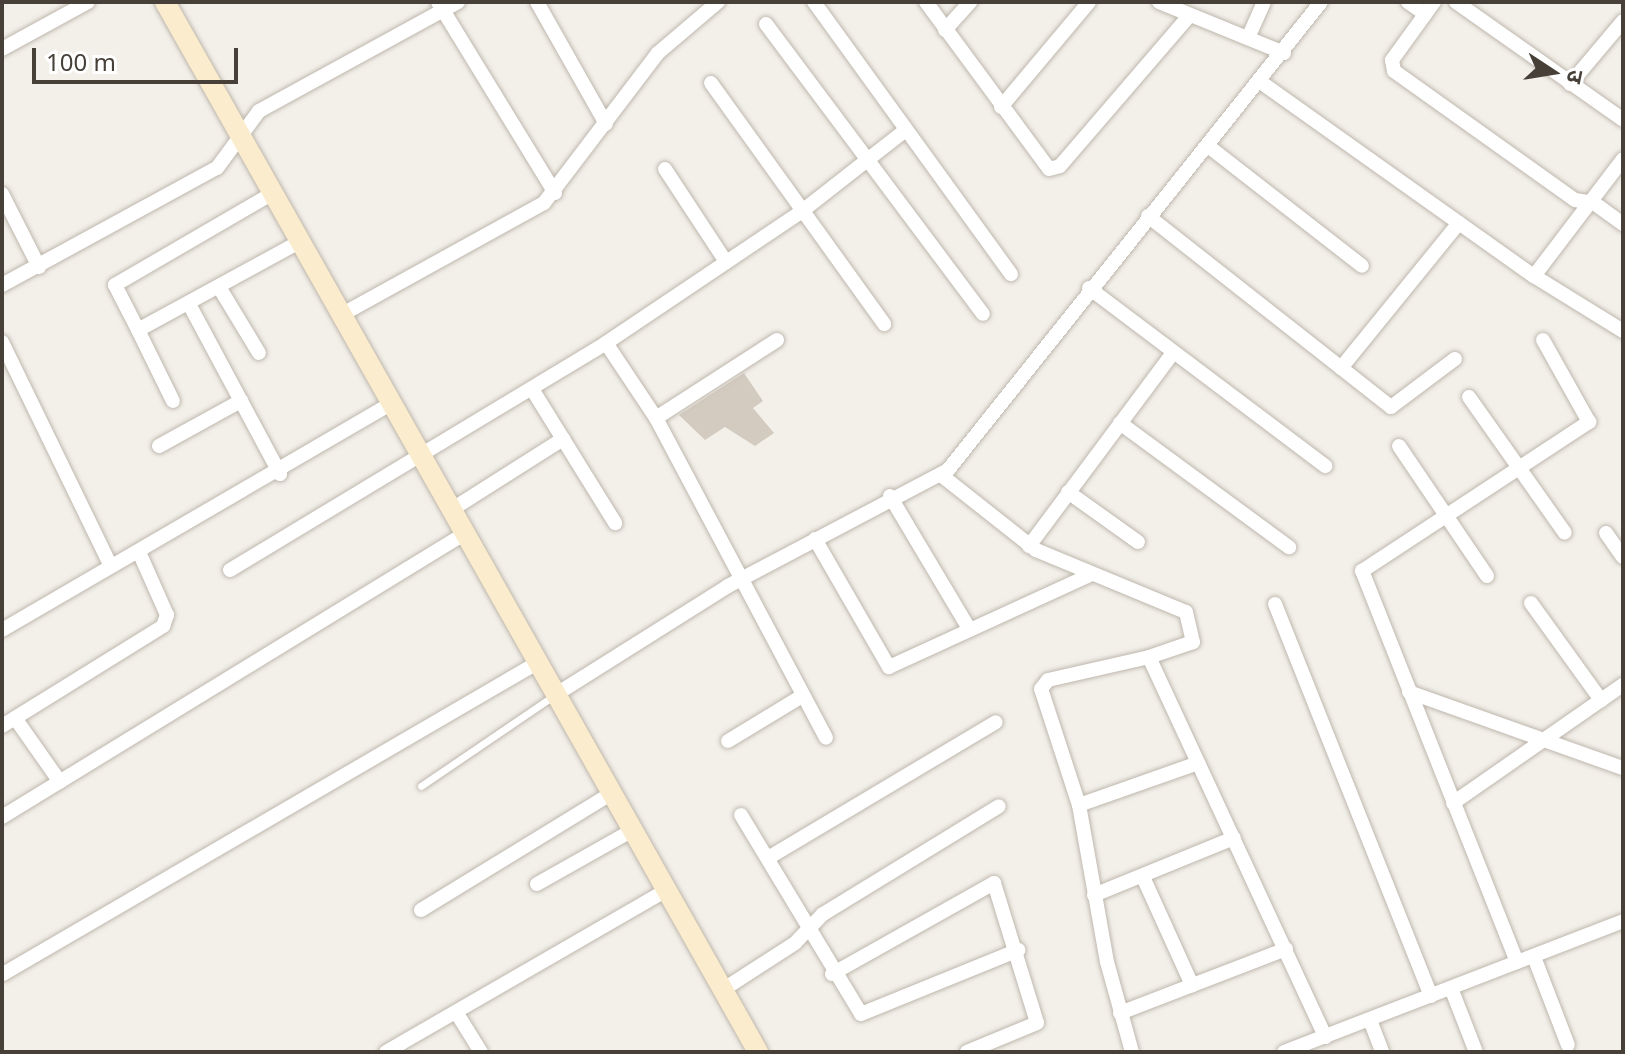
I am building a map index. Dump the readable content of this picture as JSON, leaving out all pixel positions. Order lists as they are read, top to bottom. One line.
{"scale_bar":"100 m","north":"right"}
